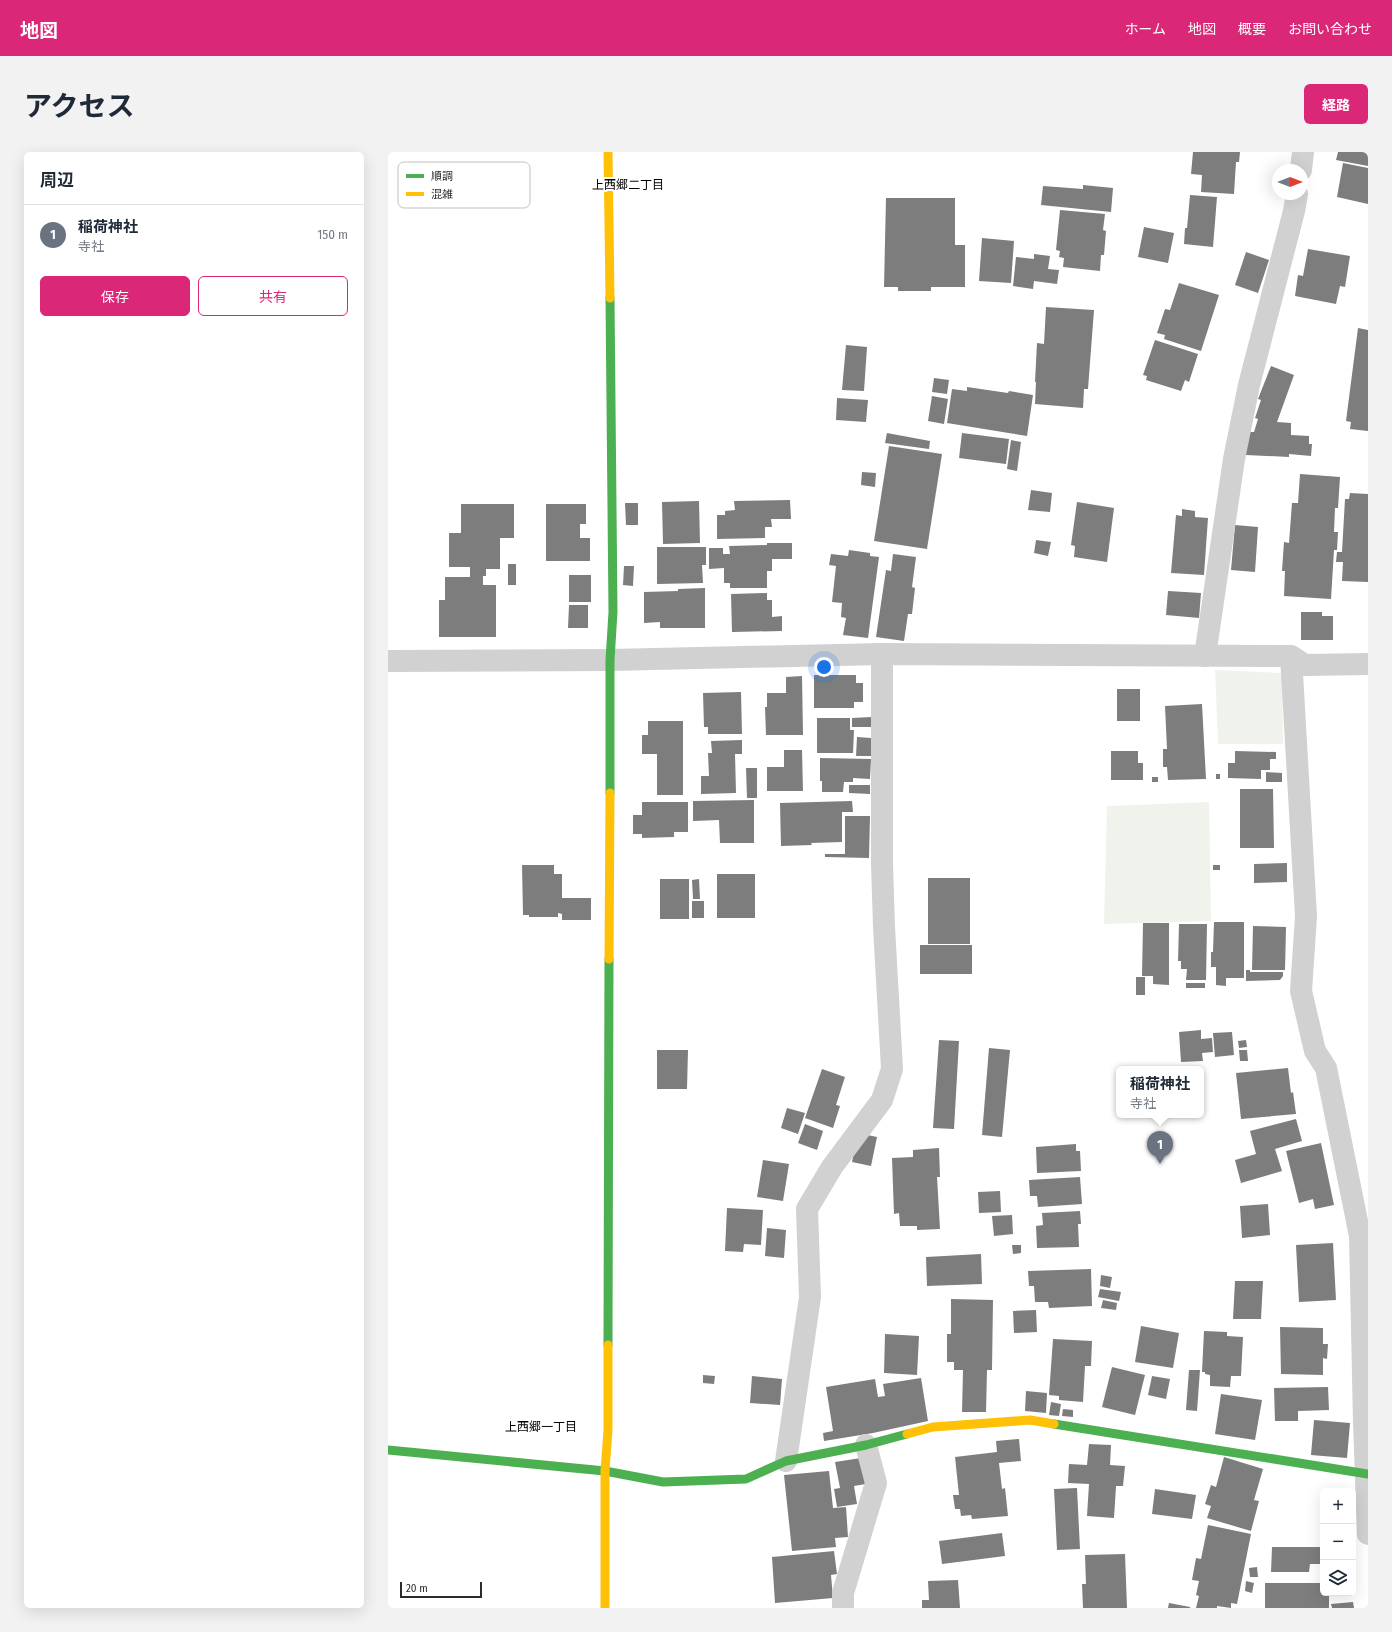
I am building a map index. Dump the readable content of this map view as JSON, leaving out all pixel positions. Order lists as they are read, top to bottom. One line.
{"districts":["上西郷二丁目","上西郷一丁目"],"legend":["順調","混雑"],"scale_bar":"20 m","north":"right","page":{"header":"地図","nav":["ホーム","地図","概要","お問い合わせ"],"title":"アクセス","buttons":["経路",["保存","共有"]],"heading":"周辺","list":[{"mark":"1","name":"稲荷神社","note":"寺社","value":"150 m"}],"popup":["稲荷神社","寺社"],"pins":"1","map_buttons":["+","−"],"scale":"20 m"}}
